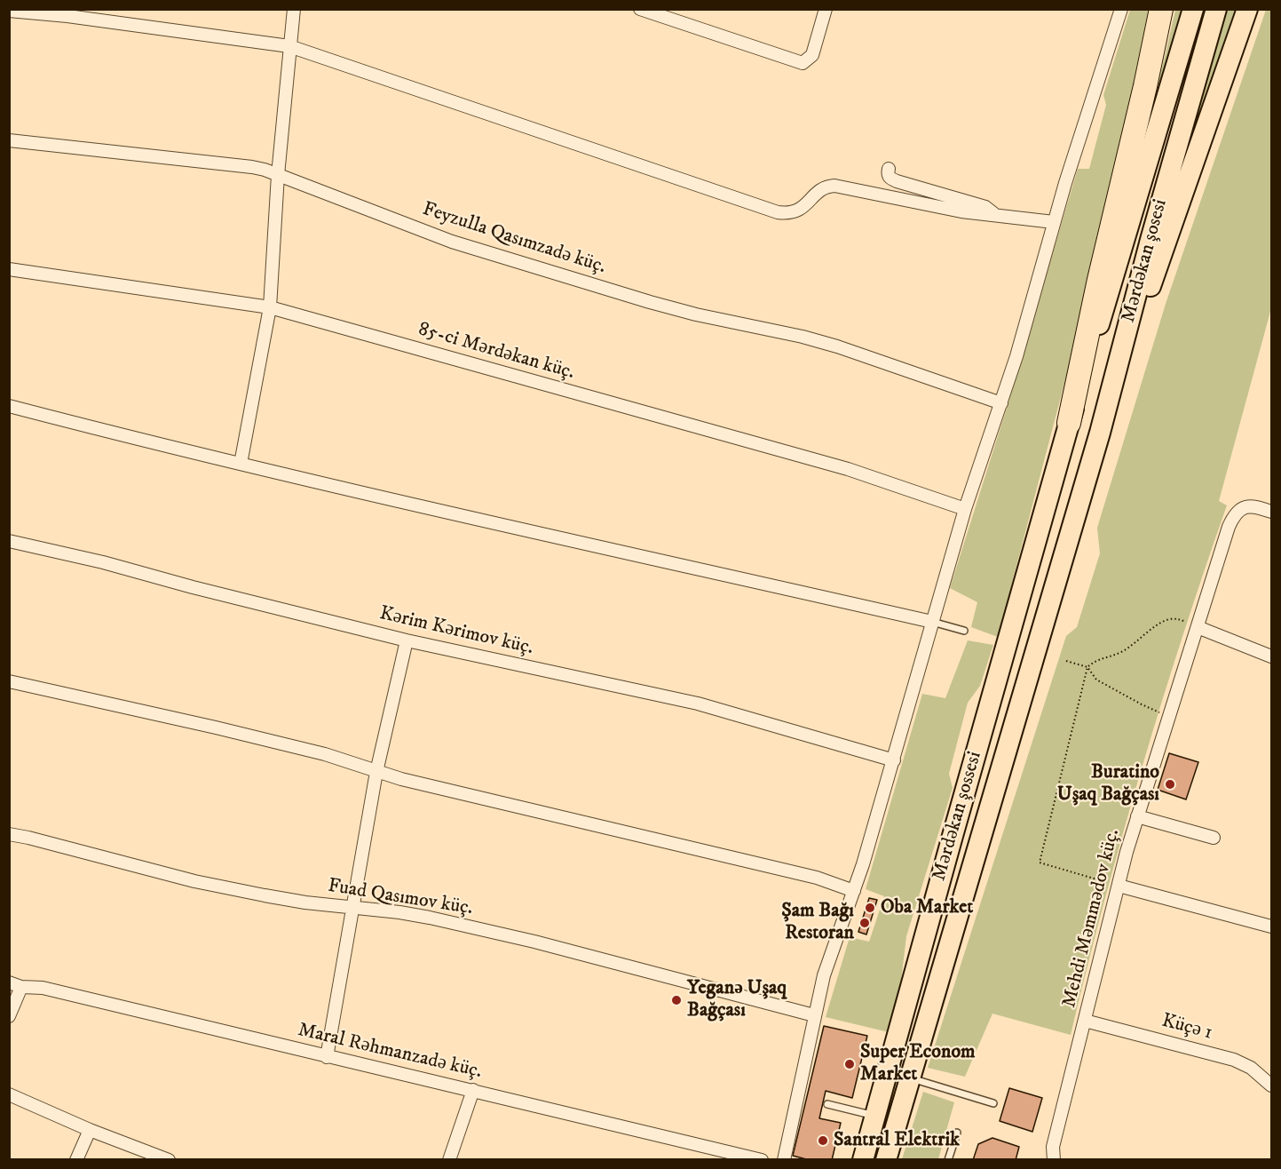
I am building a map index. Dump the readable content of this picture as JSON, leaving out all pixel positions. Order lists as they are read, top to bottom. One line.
{"streets":{"main road":["Mərdəkan şosesi","Mərdəkan şossesi"],"street":["Feyzulla Qasımzadə küç.","85-ci Mərdəkan küç.","Kərim Kərimov küç.","Fuad Qasımov küç.","Mehdi Məmmədov küç.","Küçə 1","Maral Rəhmanzadə küç."]},"crossings":[["Mərdəkan şosesi","Mərdəkan şossesi"],["Mehdi Məmmədov küç.","Küçə 1"]],"places":["Buratino Uşaq Bağçası","Oba Market","Şam Bağı Restoran","Yeganə Uşaq Bağçası","Super Econom Market","Santral Elektrik"]}
